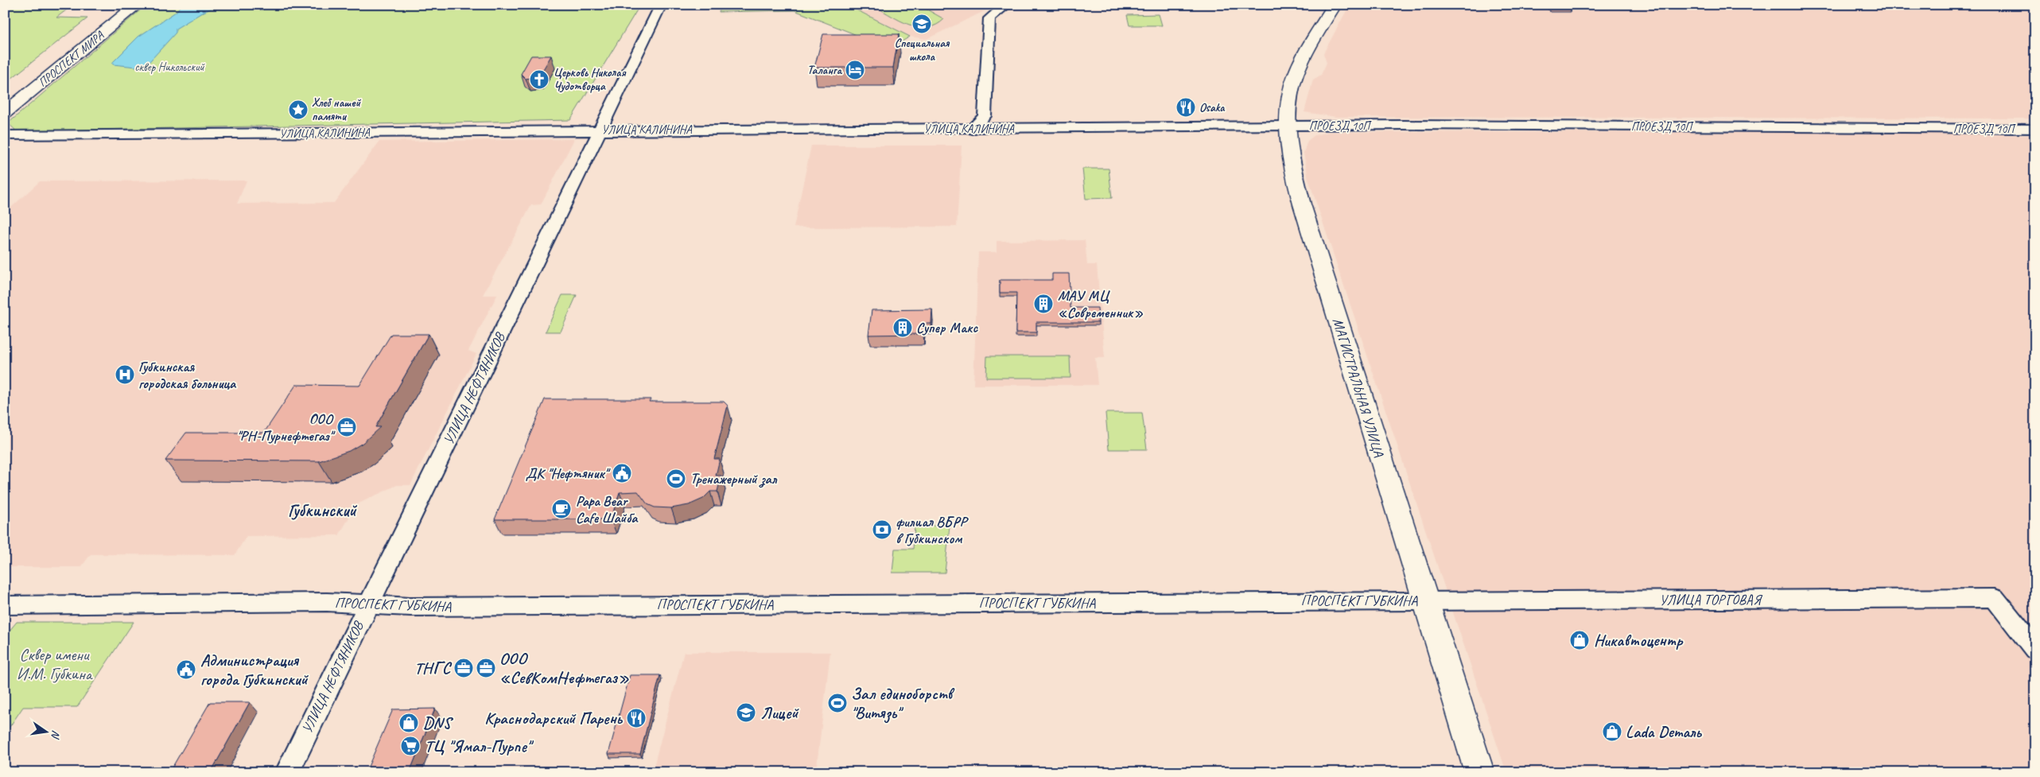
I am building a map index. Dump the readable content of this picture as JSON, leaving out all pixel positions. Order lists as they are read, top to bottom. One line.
{"streets":{"main road":["ПРОСПЕКТ МИРА","МАГИСТРАЛЬНАЯ УЛИЦА"],"street":["ПРОЕЗД 10П","УЛИЦА КАЛИНИНА","УЛИЦА НЕФТЯНИКОВ","УЛИЦА ТОРГОВАЯ","ПРОСПЕКТ ГУБКИНА"]},"crossings":[["ПРОЕЗД 10П","УЛИЦА КАЛИНИНА"],["ПРОЕЗД 10П","МАГИСТРАЛЬНАЯ УЛИЦА"],["УЛИЦА КАЛИНИНА","МАГИСТРАЛЬНАЯ УЛИЦА"],["УЛИЦА КАЛИНИНА","УЛИЦА НЕФТЯНИКОВ"],["МАГИСТРАЛЬНАЯ УЛИЦА","УЛИЦА ТОРГОВАЯ"],["МАГИСТРАЛЬНАЯ УЛИЦА","ПРОСПЕКТ ГУБКИНА"],["УЛИЦА НЕФТЯНИКОВ","ПРОСПЕКТ ГУБКИНА"],["УЛИЦА ТОРГОВАЯ","ПРОСПЕКТ ГУБКИНА"]],"districts":["Губкинский"],"parks":["сквер Никольский","Сквер имени И.М. Губкина"],"places":{"school or university":["Специальная школа","Лицей"],"hotel":["Таланга"],"church":["Церковь Николая Чудотворца"],"restaurant":["Osaka","Краснодарский Парень"],"place":["Хлеб нашей памяти"],"building":["МАУ МЦ «Современник»","Супер Макс"],"hospital":["Губкинская городская больница"],"office":["ООО \"РН-Пурнефтегаз\"","ТНГС","ООО «СевКомНефтегаз»"],"public building":["ДК \"Нефтяник\"","Администрация города Губкинский"],"sports":["Тренажерный зал","Зал единоборств \"Витязь\""],"cafe":["Papa Bear Cafe Шайба"],"bank":["филиал ВБРР в Губкинском"],"shop":["Никавтоцентр","DNS","Lada Dеталь"],"supermarket":["ТЦ \"Ямал-Пурпе\""]},"north":"right"}
